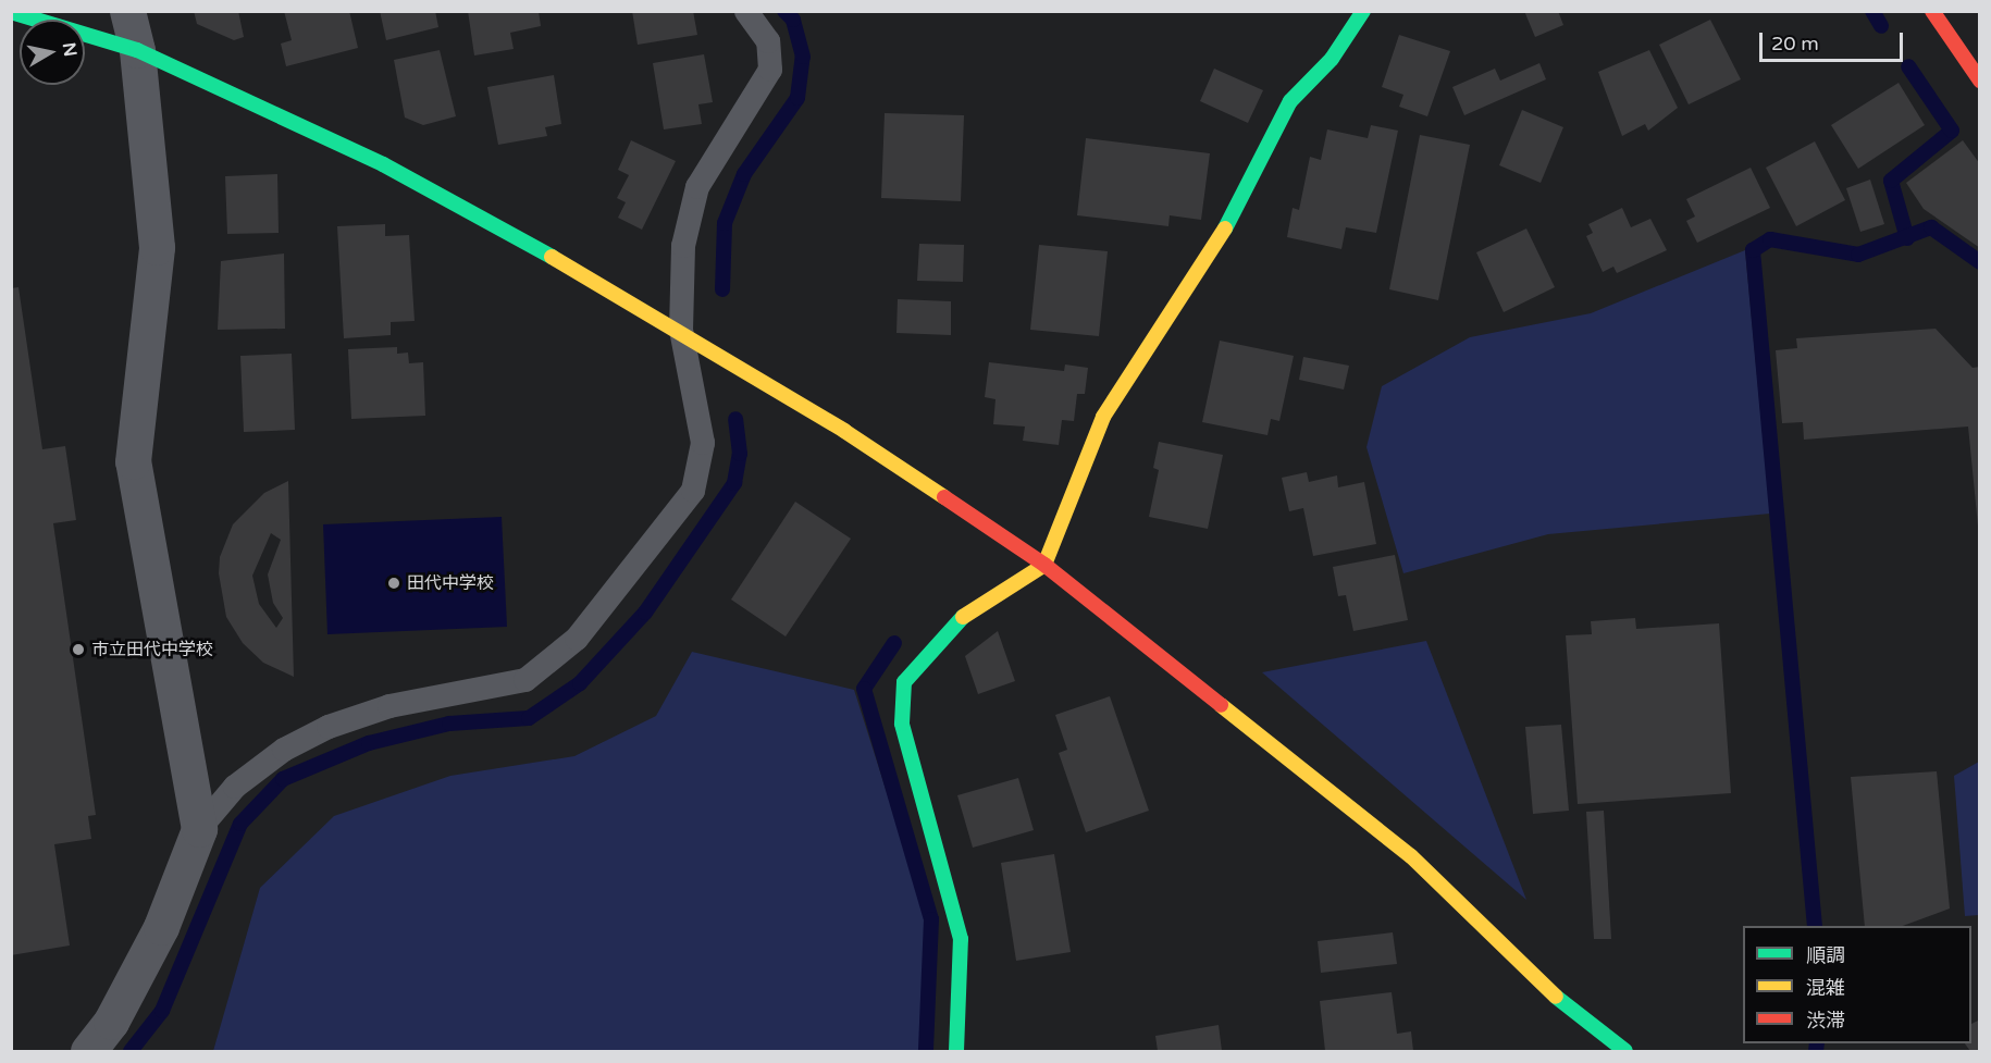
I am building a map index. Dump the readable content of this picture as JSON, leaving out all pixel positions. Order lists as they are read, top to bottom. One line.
{"places":["田代中学校","市立田代中学校"],"legend":["順調","混雑","渋滞"],"scale_bar":"20 m","north":"right"}
